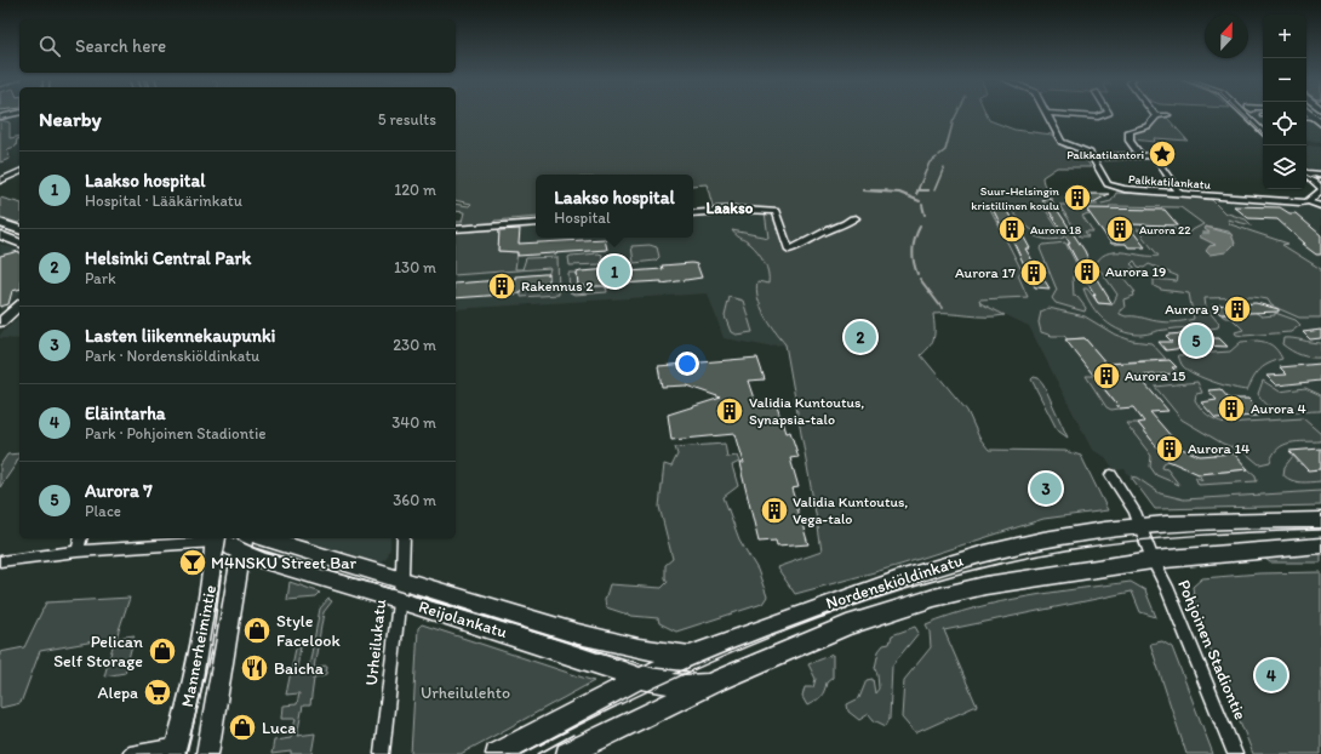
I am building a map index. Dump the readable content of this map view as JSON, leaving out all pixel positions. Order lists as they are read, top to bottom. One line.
{"streets":{"main road":["Nordenskiöldinkatu","Reijolankatu","Mannerheimintie"],"street":["Palkkatilankatu","Urheilukatu","Pohjoinen Stadiontie"]},"crossings":[["Nordenskiöldinkatu","Reijolankatu"],["Nordenskiöldinkatu","Pohjoinen Stadiontie"],["Reijolankatu","Urheilukatu"],["Reijolankatu","Mannerheimintie"]],"districts":["Laakso"],"parks":["Urheilulehto"],"places":{"place":["Palkkatilantori"],"building":["Suur-Helsingin kristillinen koulu","Aurora 18","Aurora 22","Aurora 19","Aurora 17","Rakennus 2","Aurora 9","Aurora 15","Aurora 4","Validia Kuntoutus, Synapsia-talo","Aurora 14","Validia Kuntoutus, Vega-talo"],"bar":["M4NSKU Street Bar"],"shop":["Style Facelook","Pelican Self Storage","Luca"],"restaurant":["Baicha"],"supermarket":["Alepa"]},"north":"top","page":{"map_buttons":["+","−"],"search":"Search here","heading":["Nearby","5 results"],"list":[{"mark":"1","name":"Laakso hospital","note":"Hospital · Lääkärinkatu","value":"120 m"},{"mark":"2","name":"Helsinki Central Park","note":"Park","value":"130 m"},{"mark":"3","name":"Lasten liikennekaupunki","note":"Park · Nordenskiöldinkatu","value":"230 m"},{"mark":"4","name":"Eläintarha","note":"Park · Pohjoinen Stadiontie","value":"340 m"},{"mark":"5","name":"Aurora 7","note":"Place","value":"360 m"}],"popup":["Laakso hospital","Hospital"],"pins":["1","2","5","3","4"]}}
